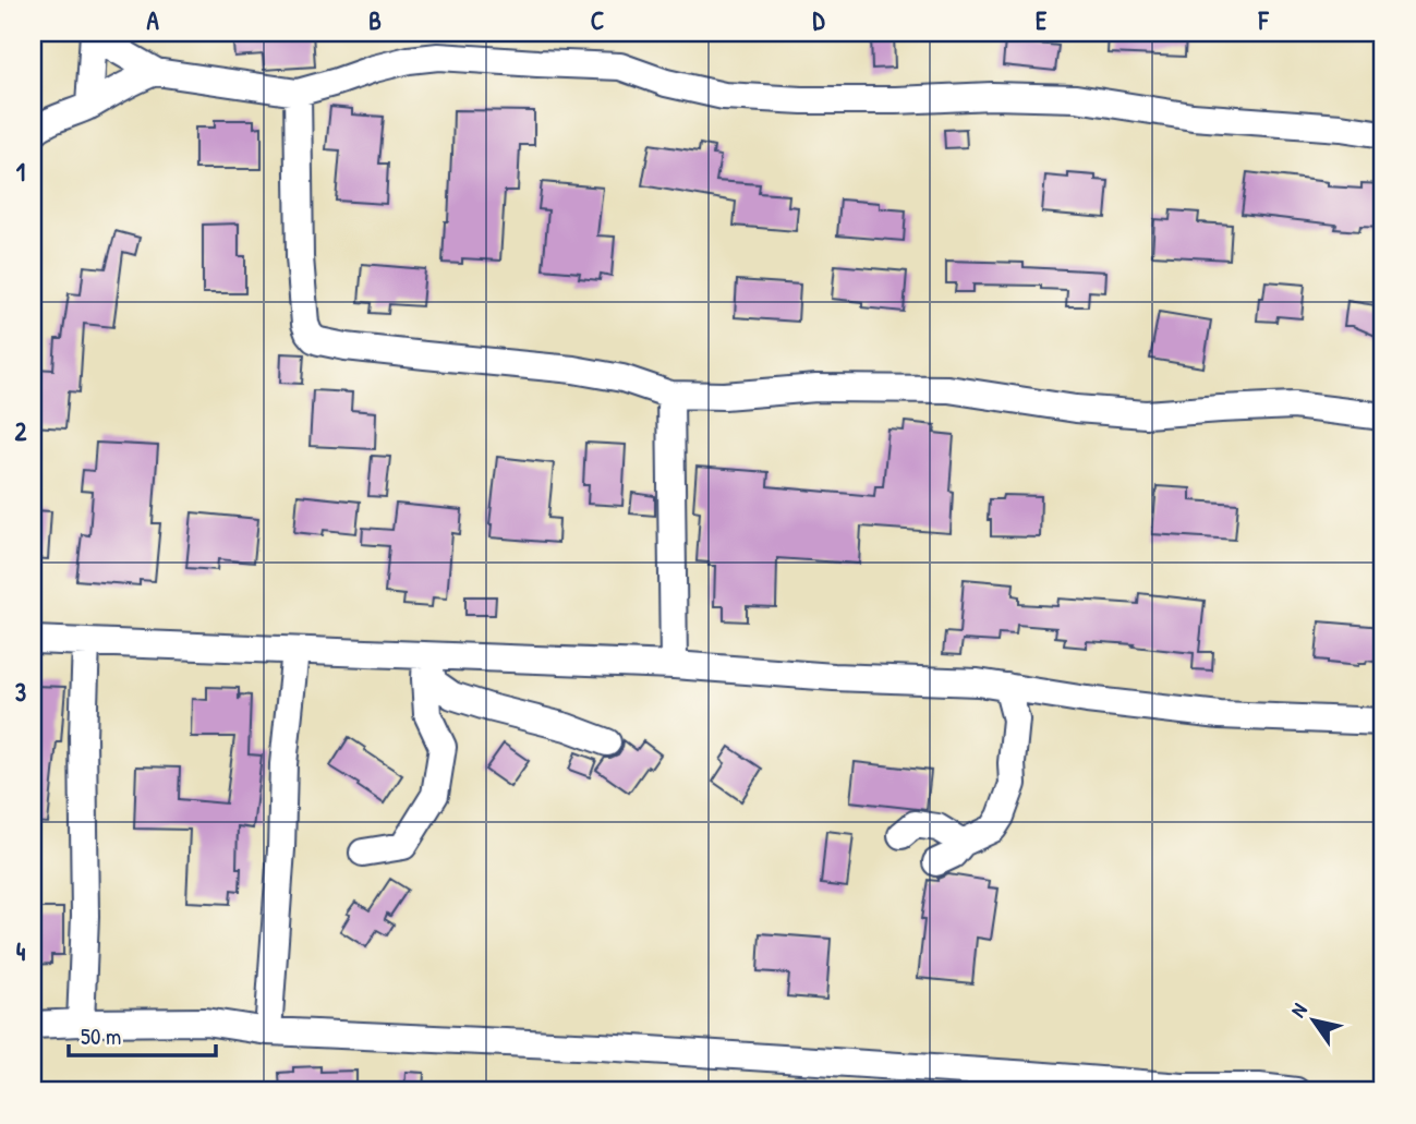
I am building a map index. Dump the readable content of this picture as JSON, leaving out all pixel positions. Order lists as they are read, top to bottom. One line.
{"scale_bar":"50 m","north":"top left","grid":{"columns":["A","B","C","D","E","F"],"rows":["1","2","3","4"]}}
